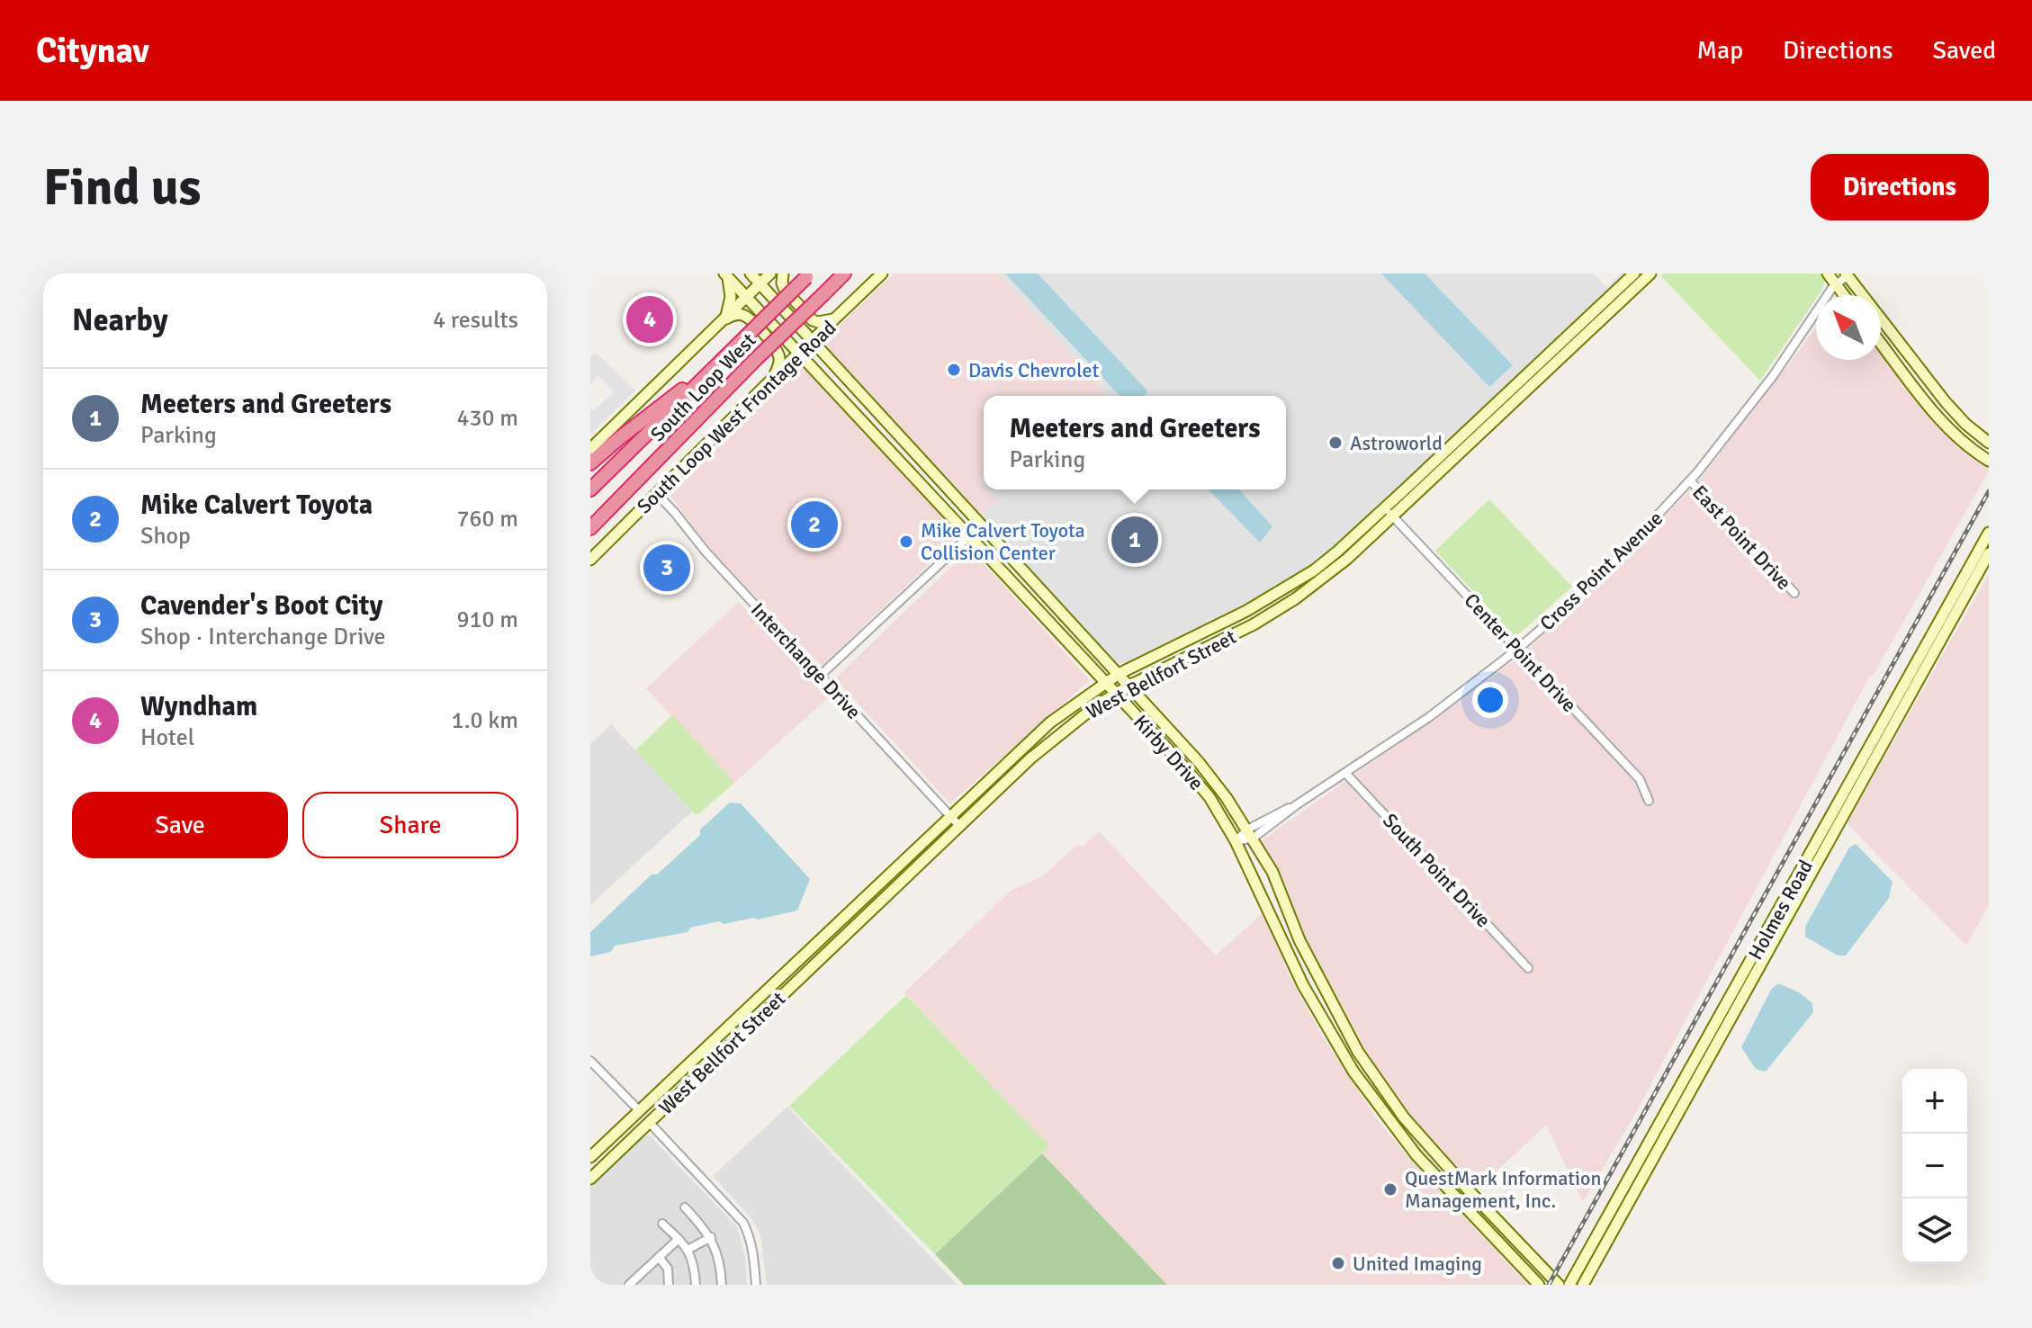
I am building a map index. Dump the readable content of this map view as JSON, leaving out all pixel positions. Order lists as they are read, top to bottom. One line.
{"streets":{"highway":["South Loop West"],"main road":["South Loop West Frontage Road","West Bellfort Street","Kirby Drive","Holmes Road"],"street":["East Point Drive","Cross Point Avenue","Center Point Drive","Interchange Drive","South Point Drive"]},"crossings":[["South Loop West Frontage Road","Interchange Drive"],["South Loop West Frontage Road","Kirby Drive"],["East Point Drive","Cross Point Avenue"],["Cross Point Avenue","Center Point Drive"],["Cross Point Avenue","Kirby Drive"],["Cross Point Avenue","South Point Drive"],["Center Point Drive","West Bellfort Street"],["Interchange Drive","West Bellfort Street"],["West Bellfort Street","Kirby Drive"]],"places":["Davis Chevrolet","Astroworld","Mike Calvert Toyota Collision Center","QuestMark Information Management, Inc.","United Imaging"],"north":"top left","page":{"header":"Citynav","nav":["Map","Directions","Saved"],"buttons":["Directions",["Save","Share"]],"title":"Find us","heading":["Nearby","4 results"],"pins":["4","2","1","3"],"list":[{"mark":"1","name":"Meeters and Greeters","note":"Parking","value":"430 m"},{"mark":"2","name":"Mike Calvert Toyota","note":"Shop","value":"760 m"},{"mark":"3","name":"Cavender's Boot City","note":"Shop · Interchange Drive","value":"910 m"},{"mark":"4","name":"Wyndham","note":"Hotel","value":"1.0 km"}],"popup":["Meeters and Greeters","Parking"],"map_buttons":["+","−"]}}
